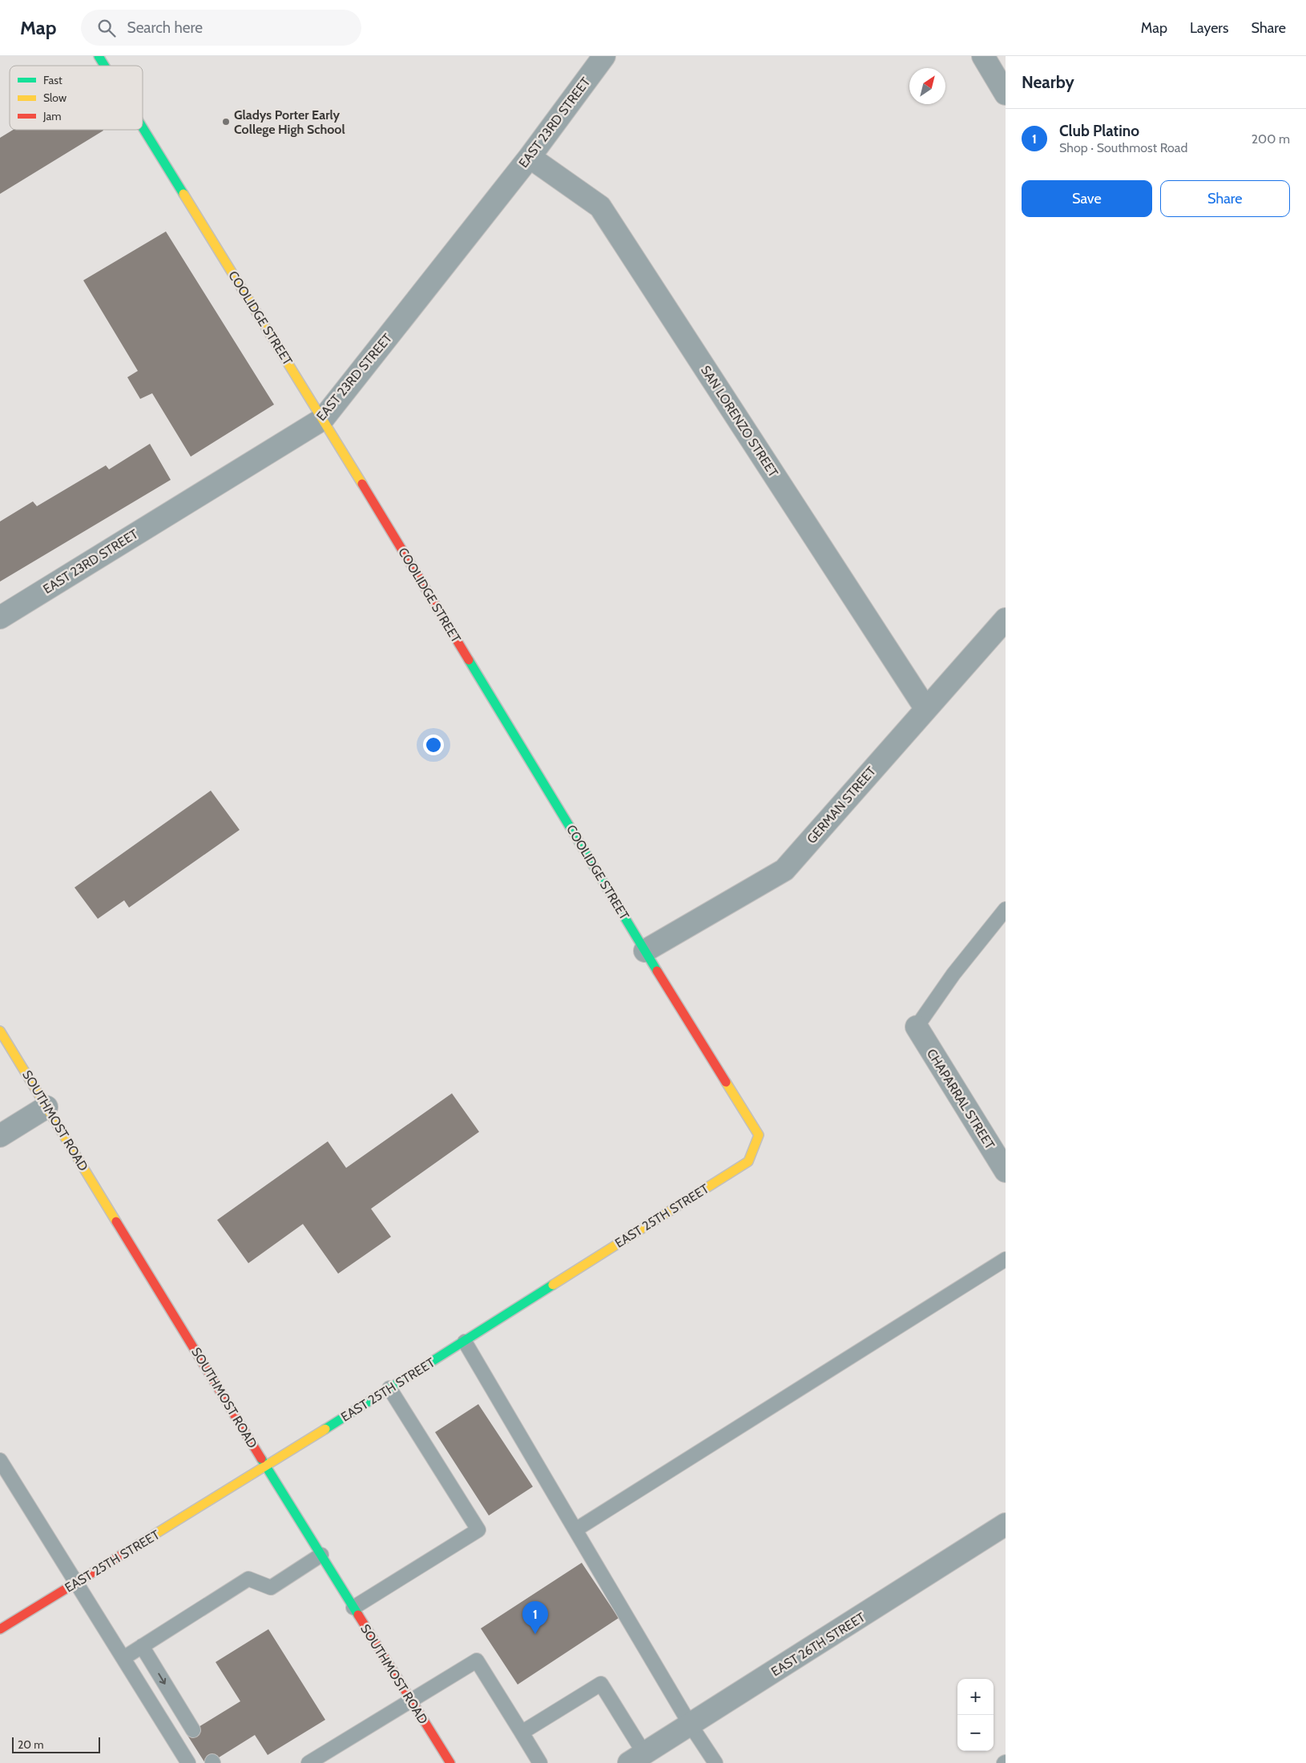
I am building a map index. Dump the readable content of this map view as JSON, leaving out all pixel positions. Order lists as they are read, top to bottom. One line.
{"streets":{"street":["EAST 23RD STREET","COOLIDGE STREET","SAN LORENZO STREET","GERMAN STREET","CHAPARRAL STREET","SOUTHMOST ROAD","EAST 25TH STREET","EAST 26TH STREET"]},"crossings":[["EAST 23RD STREET","COOLIDGE STREET"],["EAST 23RD STREET","SAN LORENZO STREET"],["COOLIDGE STREET","GERMAN STREET"],["COOLIDGE STREET","EAST 25TH STREET"],["SAN LORENZO STREET","GERMAN STREET"],["SOUTHMOST ROAD","EAST 25TH STREET"]],"places":["Gladys Porter Early College High School"],"legend":["Fast","Slow","Jam"],"scale_bar":"20 m","north":"top right","page":{"header":"Map","search":"Search here","nav":["Map","Layers","Share"],"heading":"Nearby","list":[{"mark":"1","name":"Club Platino","note":"Shop · Southmost Road","value":"200 m"}],"buttons":["Save","Share"],"pins":"1","map_buttons":["+","−"],"scale":"20 m"}}
